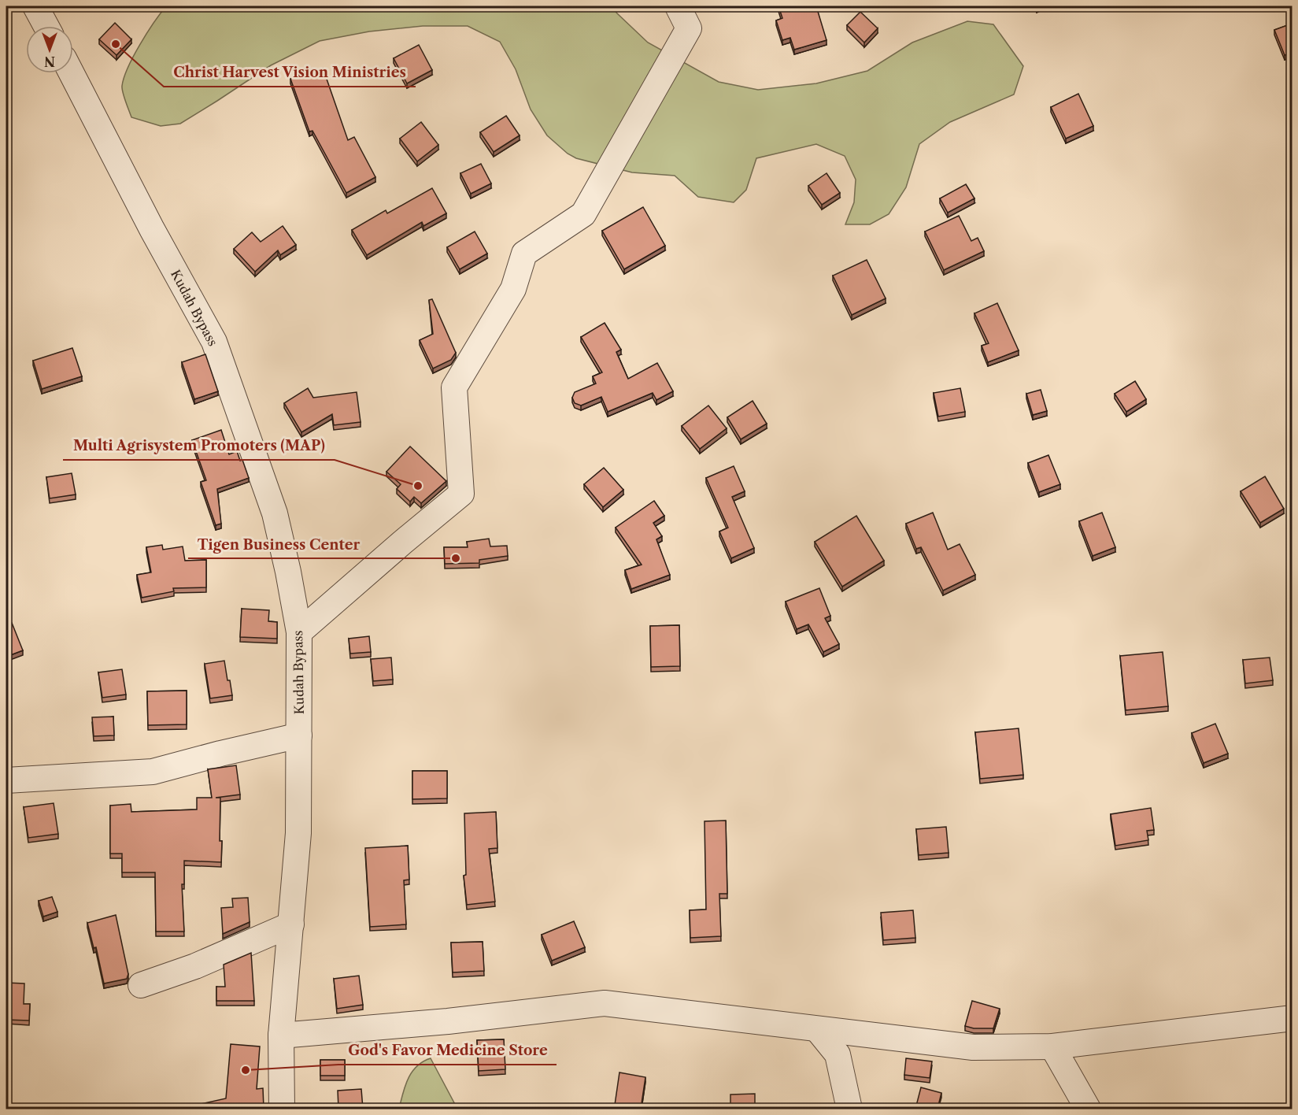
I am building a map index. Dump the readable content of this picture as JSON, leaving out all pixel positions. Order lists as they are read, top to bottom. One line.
{"streets":{"street":["Kudah Bypass"]},"places":["Christ Harvest Vision Ministries","Multi Agrisystem Promoters (MAP)","Tigen Business Center","God's Favor Medicine Store"],"north":"bottom"}
